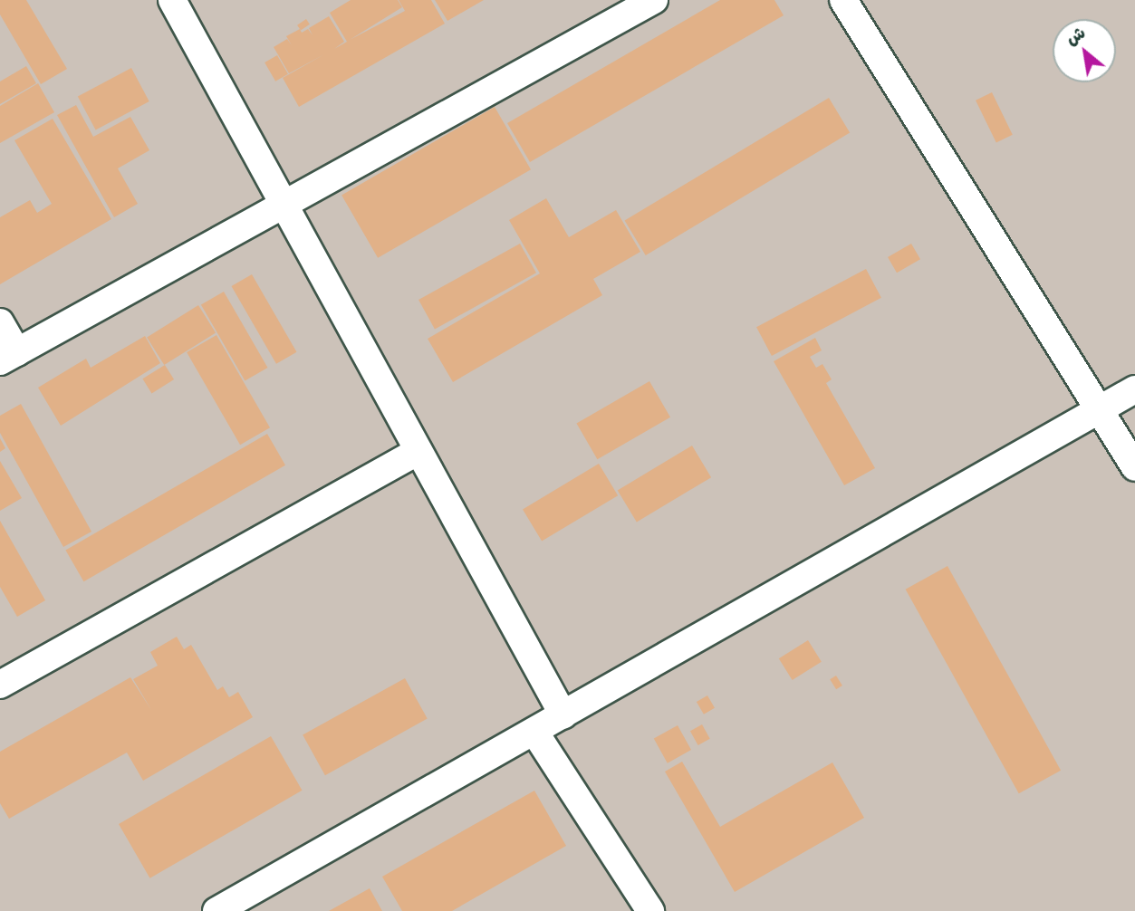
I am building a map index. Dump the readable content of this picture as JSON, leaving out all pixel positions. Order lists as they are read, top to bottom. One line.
{"north":"top left"}
